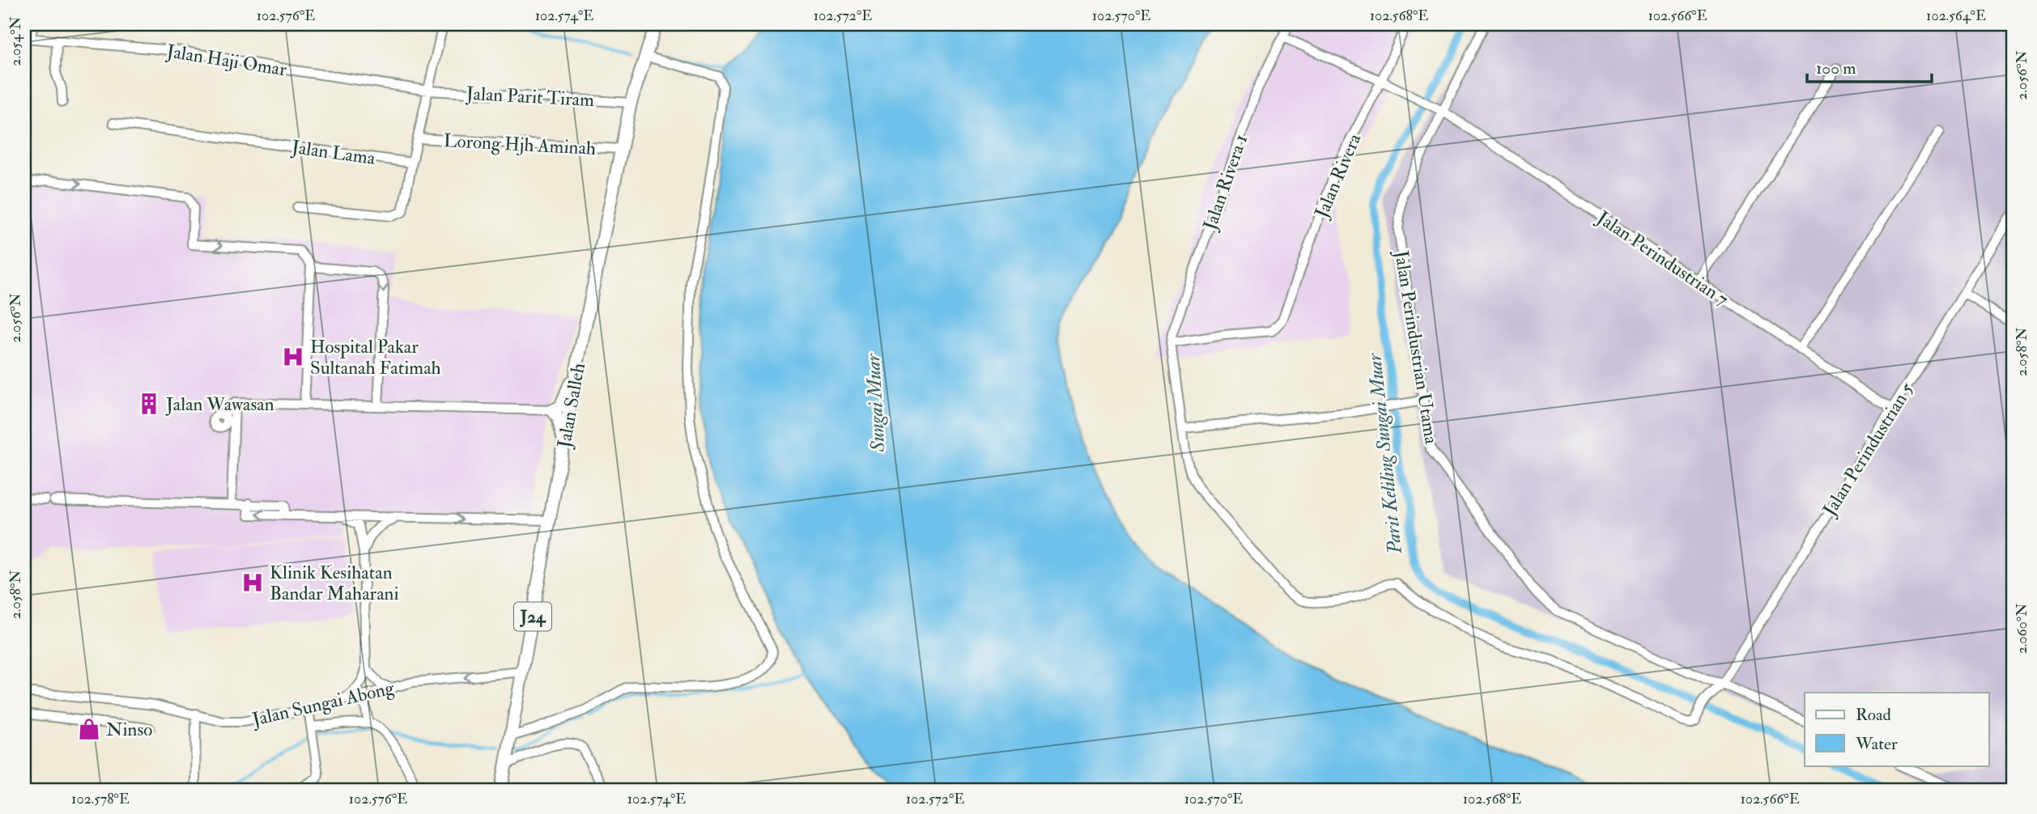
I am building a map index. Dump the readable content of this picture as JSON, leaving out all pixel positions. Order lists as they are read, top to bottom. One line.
{"streets":{"main road":["Jalan Salleh","J24"],"street":["Jalan Haji Omar","Jalan Parit Tiram","Lorong Hjh Aminah","Jalan Lama","Jalan Rivera","Jalan Rivera 1","Jalan Perindustrian 7","Jalan Perindustrian Utama","Jalan Perindustrian 5","Jalan Sungai Abong"]},"crossings":[["Jalan Haji Omar","Jalan Parit Tiram"],["Jalan Parit Tiram","Jalan Salleh"],["Lorong Hjh Aminah","Jalan Salleh"],["Jalan Rivera","Jalan Rivera 1"],["Jalan Rivera","Jalan Perindustrian 7"],["Jalan Rivera 1","Jalan Perindustrian 7"],["Jalan Perindustrian 7","Jalan Perindustrian Utama"],["Jalan Perindustrian 7","Jalan Perindustrian 5"],["Jalan Perindustrian Utama","Jalan Perindustrian 5"],["Jalan Salleh","Jalan Sungai Abong"]],"water":["Sungai Muar","Parit Keliling Sungai Muar"],"places":{"hospital":["Hospital Pakar Sultanah Fatimah","Klinik Kesihatan Bandar Maharani"],"building":["Jalan Wawasan"],"shop":["Ninso"]},"legend":["Road","Water"],"scale_bar":"100 m","coordinates":["102.576°E","102.574°E","102.572°E","102.570°E","102.568°E","102.566°E","102.564°E","2.054°N","2.056°N","2.058°N","2.060°N","102.578°E"]}
